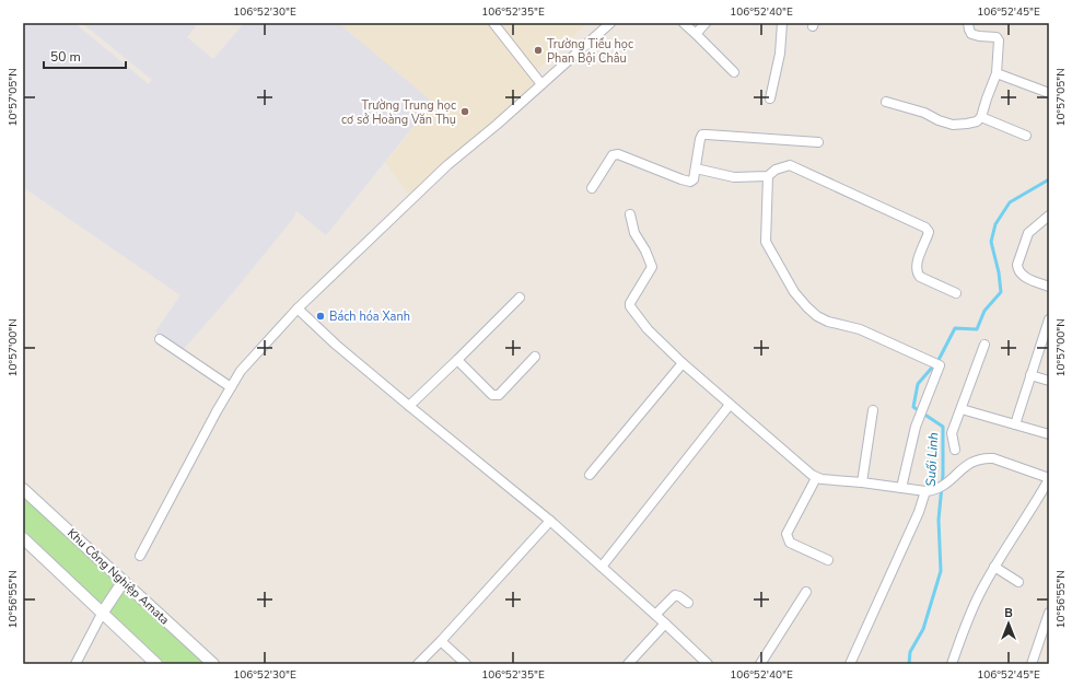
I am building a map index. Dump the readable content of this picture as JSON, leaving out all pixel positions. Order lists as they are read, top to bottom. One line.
{"streets":{"street":["Khu Công Nghiệp Amata"]},"water":["Suối Linh"],"places":["Trường Tiểu học Phan Bội Châu","Trường Trung học cơ sở Hoàng Văn Thụ","Bách hóa Xanh"],"scale_bar":"50 m","north":"top","coordinates":["106°52'30\"E","106°52'35\"E","106°52'40\"E","106°52'45\"E","10°57'05\"N","10°57'00\"N","10°56'55\"N"]}
